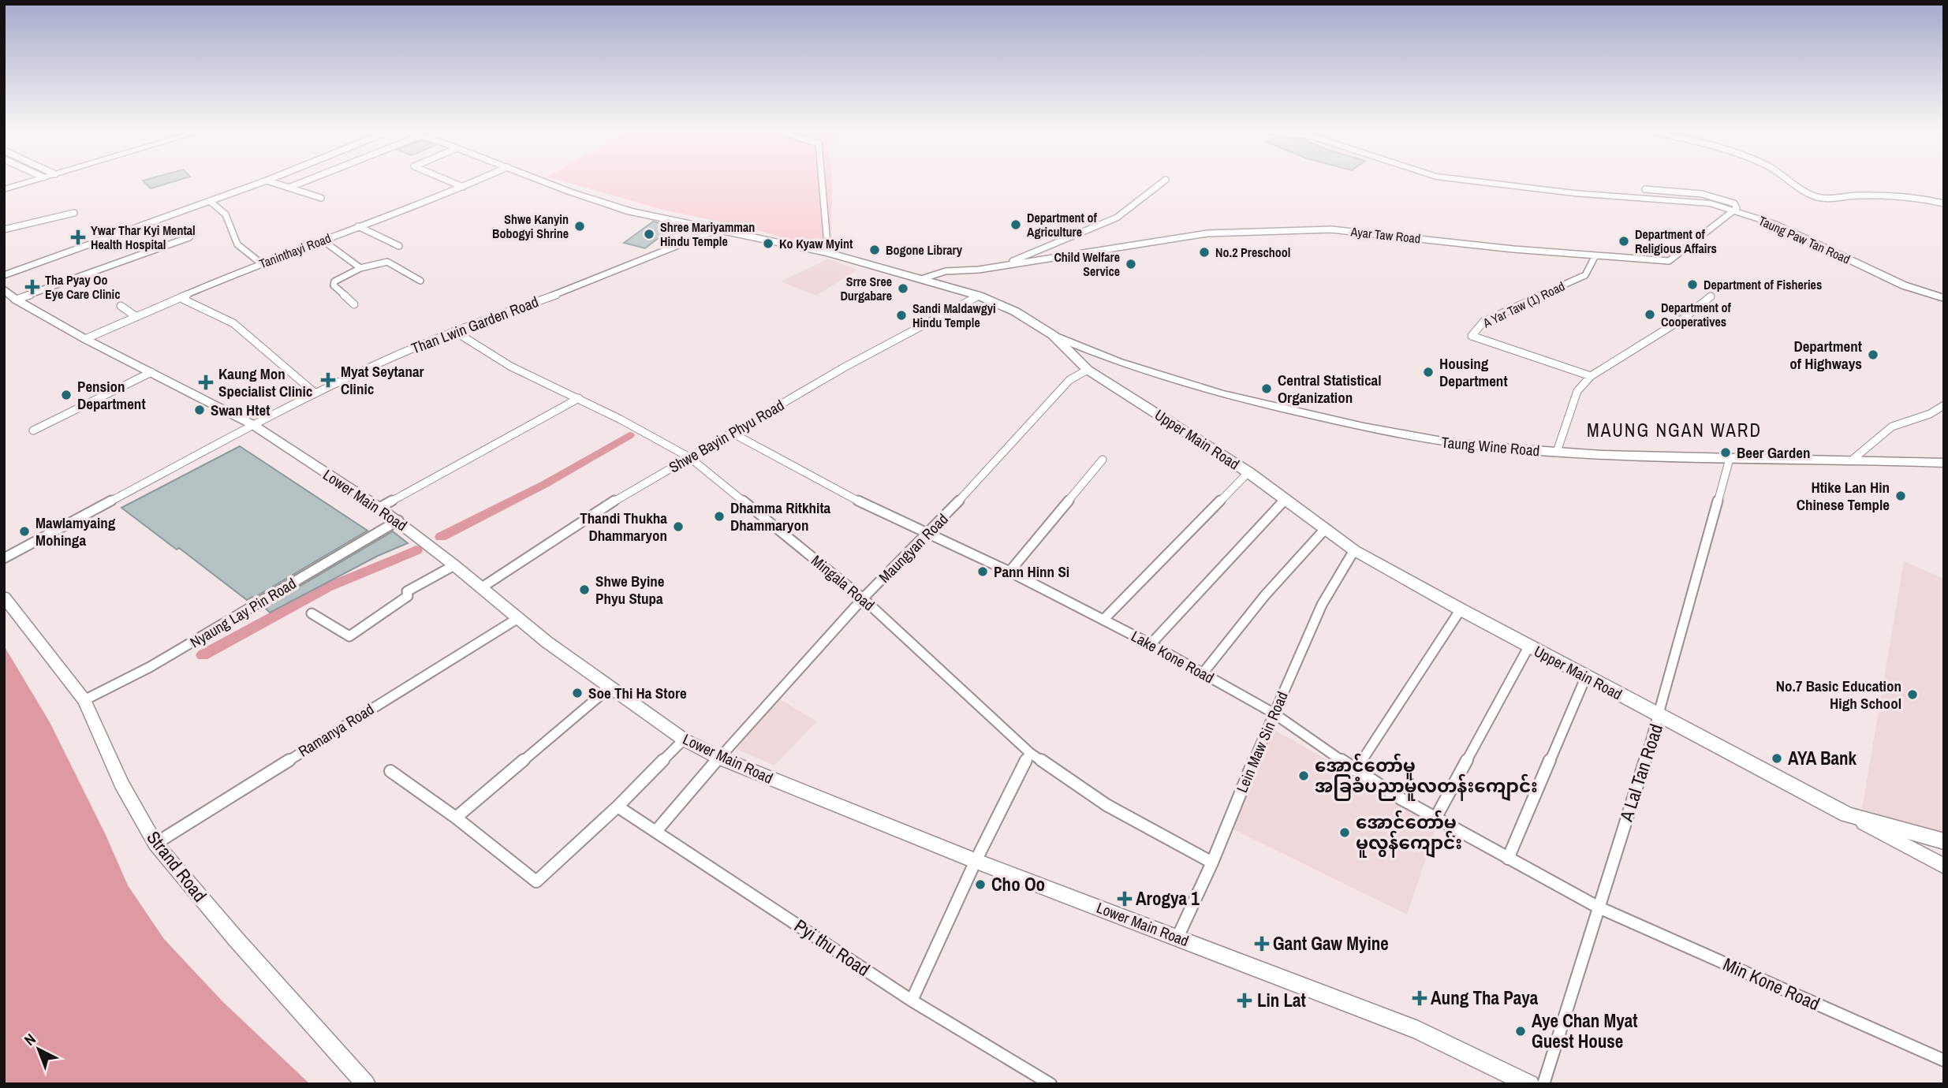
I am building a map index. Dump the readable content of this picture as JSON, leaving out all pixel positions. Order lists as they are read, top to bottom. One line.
{"streets":{"main road":["Taung Paw Tan Road","Upper Main Road","Taung Wine Road","Lower Main Road","Strand Road"],"street":["Ayar Taw Road","Taninthayi Road","A Yar Taw (1) Road","Than Lwin Garden Road","Shwe Bayin Phyu Road","Maungyan Road","Mingala Road","Nyaung Lay Pin Road","Lake Kone Road","Ramanya Road","Lein Maw Sin Road","A Lal Tan Road","Pyi thu Road","Min Kone Road"]},"crossings":[["Ayar Taw Road","Taung Paw Tan Road"],["Ayar Taw Road","A Yar Taw (1) Road"],["Ayar Taw Road","Upper Main Road"],["Taninthayi Road","Lower Main Road"],["Than Lwin Garden Road","Upper Main Road"],["Than Lwin Garden Road","Lower Main Road"],["Than Lwin Garden Road","Mingala Road"],["Shwe Bayin Phyu Road","Upper Main Road"],["Shwe Bayin Phyu Road","Lower Main Road"],["Shwe Bayin Phyu Road","Mingala Road"],["Shwe Bayin Phyu Road","Lake Kone Road"],["Upper Main Road","Taung Wine Road"],["Upper Main Road","Maungyan Road"],["Upper Main Road","Lein Maw Sin Road"],["Upper Main Road","A Lal Tan Road"],["Taung Wine Road","A Lal Tan Road"],["Lower Main Road","Maungyan Road"],["Lower Main Road","Nyaung Lay Pin Road"],["Lower Main Road","Ramanya Road"],["Lower Main Road","Lein Maw Sin Road"],["Maungyan Road","Mingala Road"],["Maungyan Road","Lake Kone Road"],["Maungyan Road","Pyi thu Road"],["Mingala Road","Lein Maw Sin Road"],["Nyaung Lay Pin Road","Strand Road"],["Lake Kone Road","Lein Maw Sin Road"],["Lake Kone Road","A Lal Tan Road"],["Lake Kone Road","Min Kone Road"],["Ramanya Road","Strand Road"],["A Lal Tan Road","Min Kone Road"]],"districts":["MAUNG NGAN WARD"],"places":{"other":["Department of Agriculture","Shwe Kanyin Bobogyi Shrine","Shree Mariyamman Hindu Temple","Department of Religious Affairs","Ko Kyaw Myint","Bogone Library","No.2 Preschool","Child Welfare Service","Department of Fisheries","Srre Sree Durgabare","Department of Cooperatives","Sandi Maldawgyi Hindu Temple","Department of Highways","Housing Department","Central Statistical Organization","Pension Department","Swan Htet","Beer Garden","Htike Lan Hin Chinese Temple","Dhamma Ritkhita Dhammaryon","Thandi Thukha Dhammaryon","Mawlamyaing Mohinga","Pann Hinn Si","Shwe Byine Phyu Stupa","Soe Thi Ha Store","No.7 Basic Education High School","AYA Bank","အောင်တော်မူ အခြခံပညာမူလတန်းကျောင်း","အောင်တော်မူ မူလွန်ကျောင်း","Cho Oo","Aye Chan Myat Guest House"],"health":["Ywar Thar Kyi Mental Health Hospital","Tha Pyay Oo Eye Care Clinic","Myat Seytanar Clinic","Kaung Mon Specialist Clinic","Arogya 1","Gant Gaw Myine","Aung Tha Paya","Lin Lat"]},"north":"top left"}
